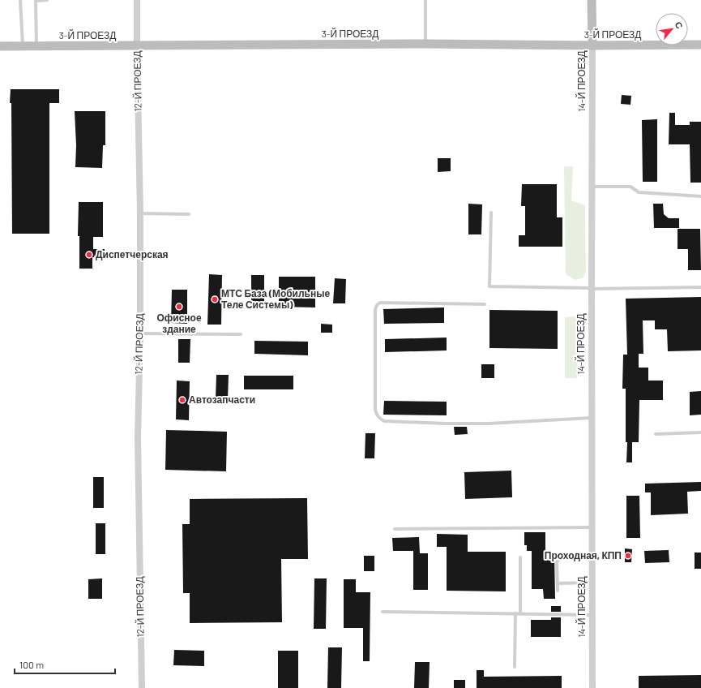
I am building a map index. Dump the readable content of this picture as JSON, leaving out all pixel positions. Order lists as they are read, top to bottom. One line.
{"streets":{"street":["3-Й ПРОЕЗД","12-Й ПРОЕЗД","14-Й ПРОЕЗД"]},"crossings":[["3-Й ПРОЕЗД","12-Й ПРОЕЗД"],["3-Й ПРОЕЗД","14-Й ПРОЕЗД"]],"places":["Диспетчерская","МТС База (Мобильные Теле Системы)","Офисное здание","Автозапчасти","Проходная, КПП"],"scale_bar":"100 m","north":"top right"}
